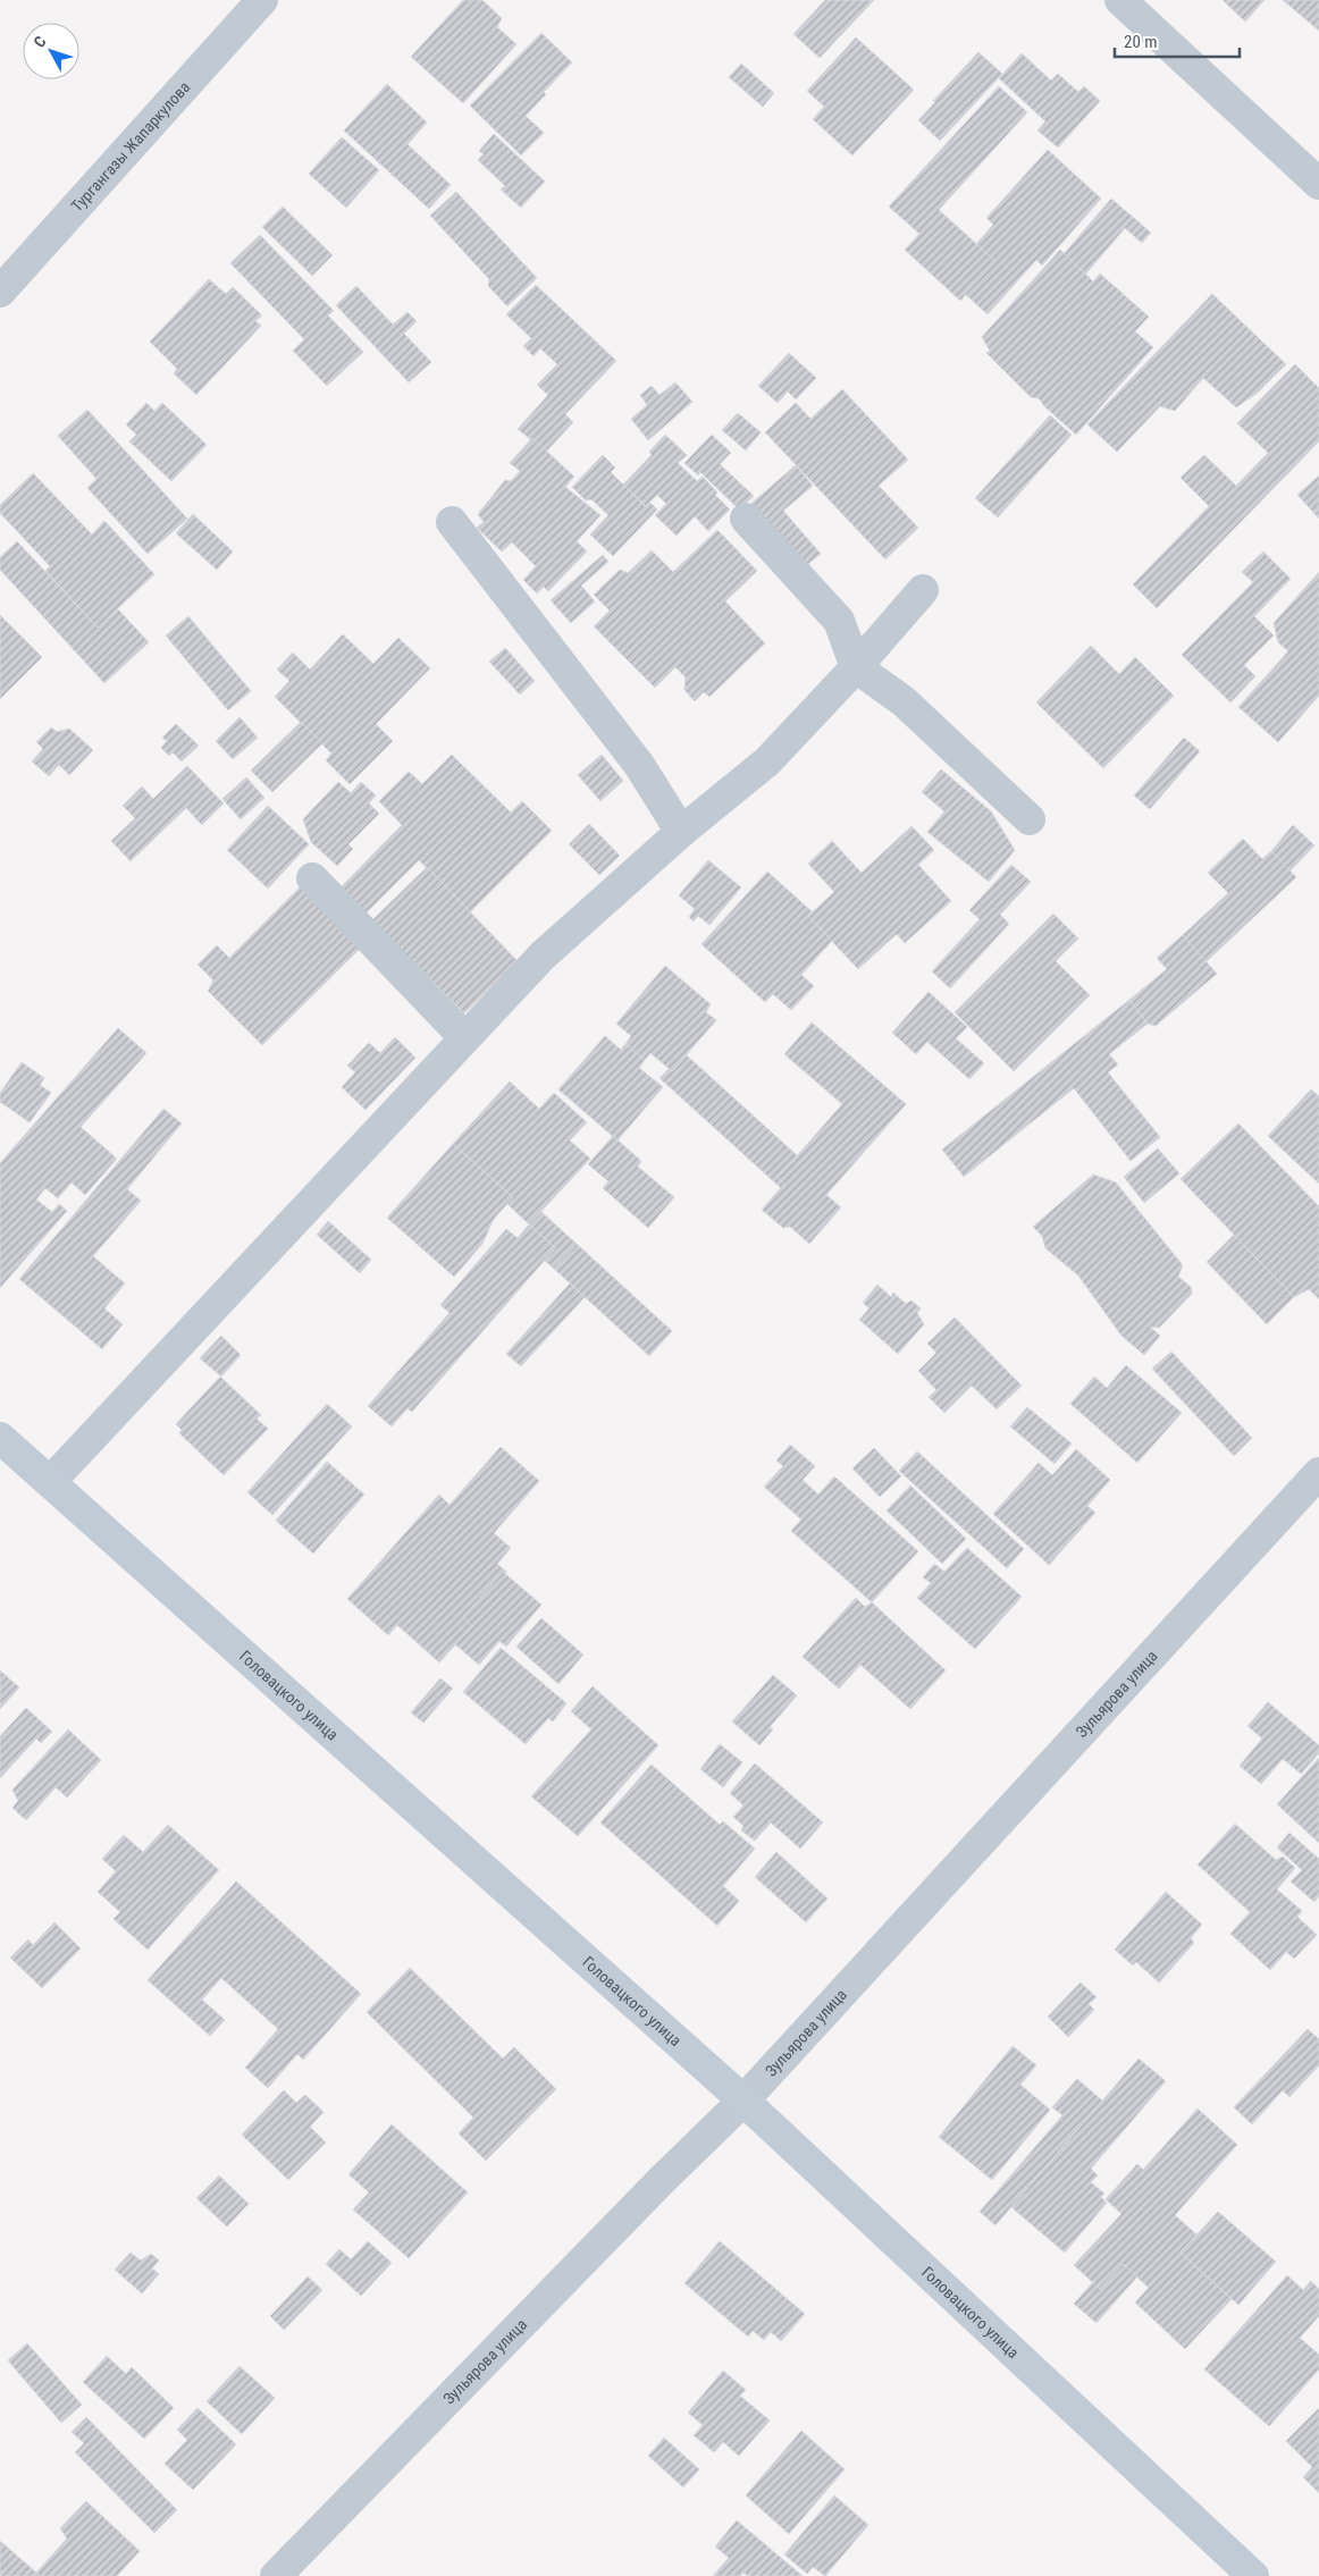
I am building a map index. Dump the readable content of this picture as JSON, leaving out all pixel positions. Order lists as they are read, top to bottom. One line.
{"streets":{"main road":["Головацкого улица"],"street":["Тургангазы Жапаркулова","Зульярова улица"]},"crossings":[["Зульярова улица","Головацкого улица"]],"scale_bar":"20 m","north":"top left"}
